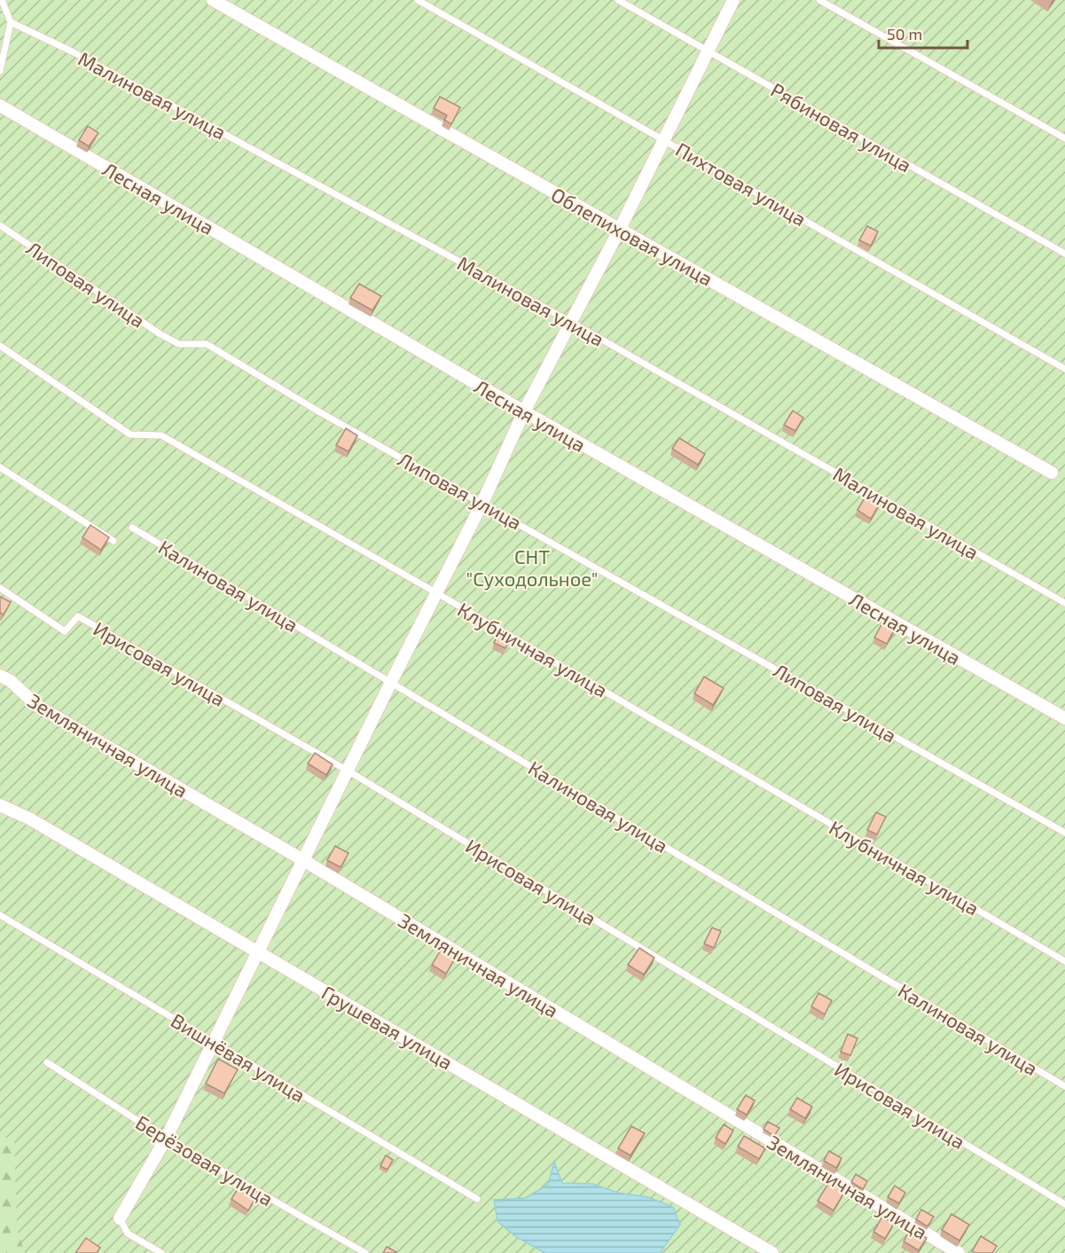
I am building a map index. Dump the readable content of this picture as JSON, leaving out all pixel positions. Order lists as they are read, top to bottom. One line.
{"streets":{"street":["Лесная улица","Облепиховая улица","Земляничная улица","Грушевая улица"],"lane":["Малиновая улица","Рябиновая улица","Пихтовая улица","Липовая улица","Калиновая улица","Клубничная улица","Ирисовая улица","Вишнёвая улица","Берёзовая улица"]},"parks":["СНТ \"Суходольное\""],"scale_bar":"50 m"}
